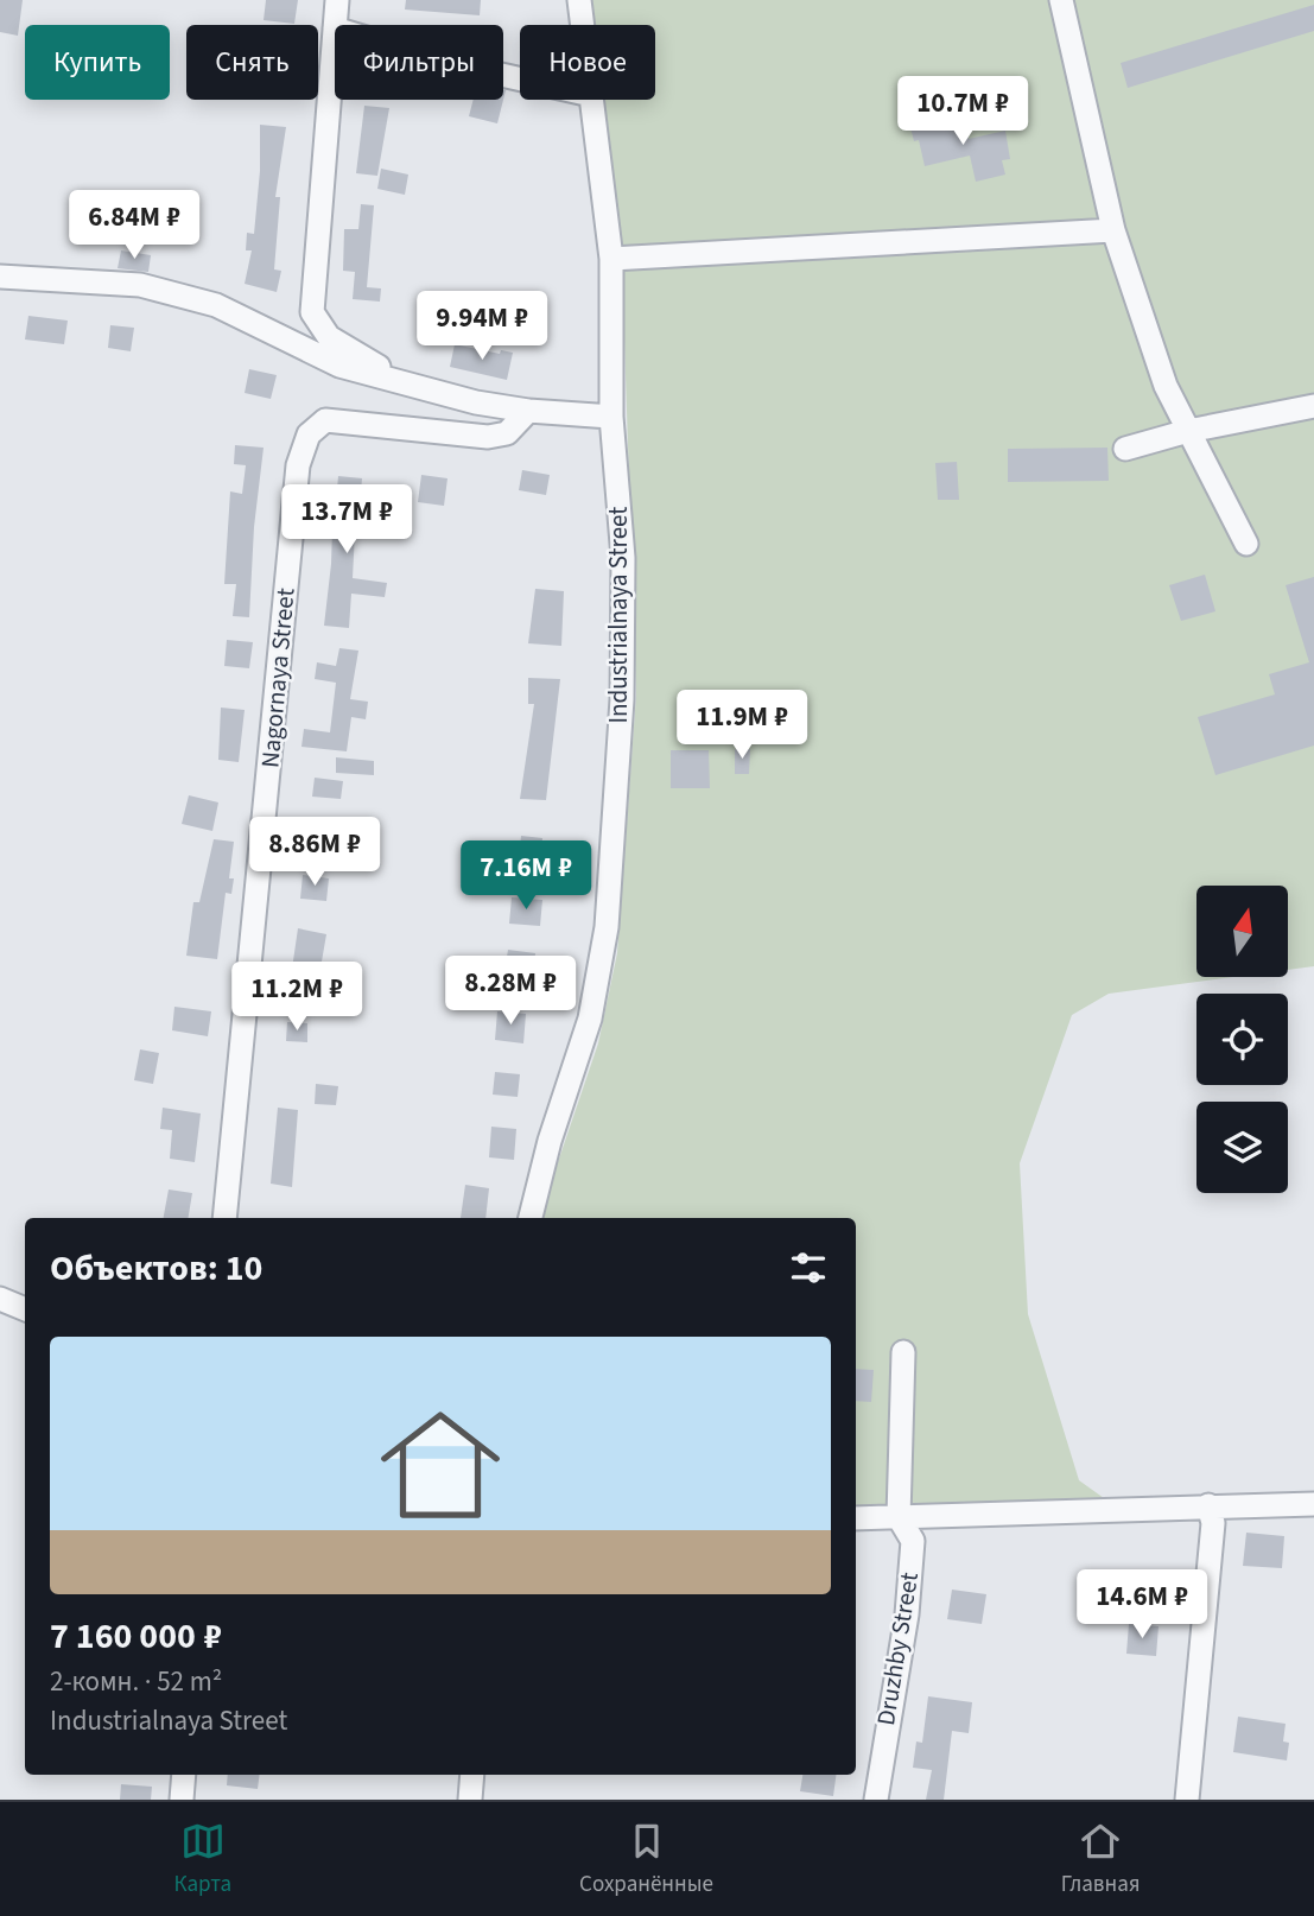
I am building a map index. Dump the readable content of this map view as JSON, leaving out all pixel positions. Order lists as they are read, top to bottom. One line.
{"streets":{"street":["Industrialnaya Street","Nagornaya Street","Druzhby Street"]},"north":"top","page":{"chip":["Купить","Снять","Фильтры","Новое"],"price":["10.7M ₽","6.84M ₽","9.94M ₽","13.7M ₽","11.9M ₽","8.86M ₽","7.16M ₽","8.28M ₽","11.2M ₽","14.6M ₽"],"heading":"Объектов: 10","list":[{"name":"7 160 000 ₽","note":"2-комн. · 52 m² · Industrialnaya Street"}],"tabs":["Карта","Сохранённые","Главная"]}}
